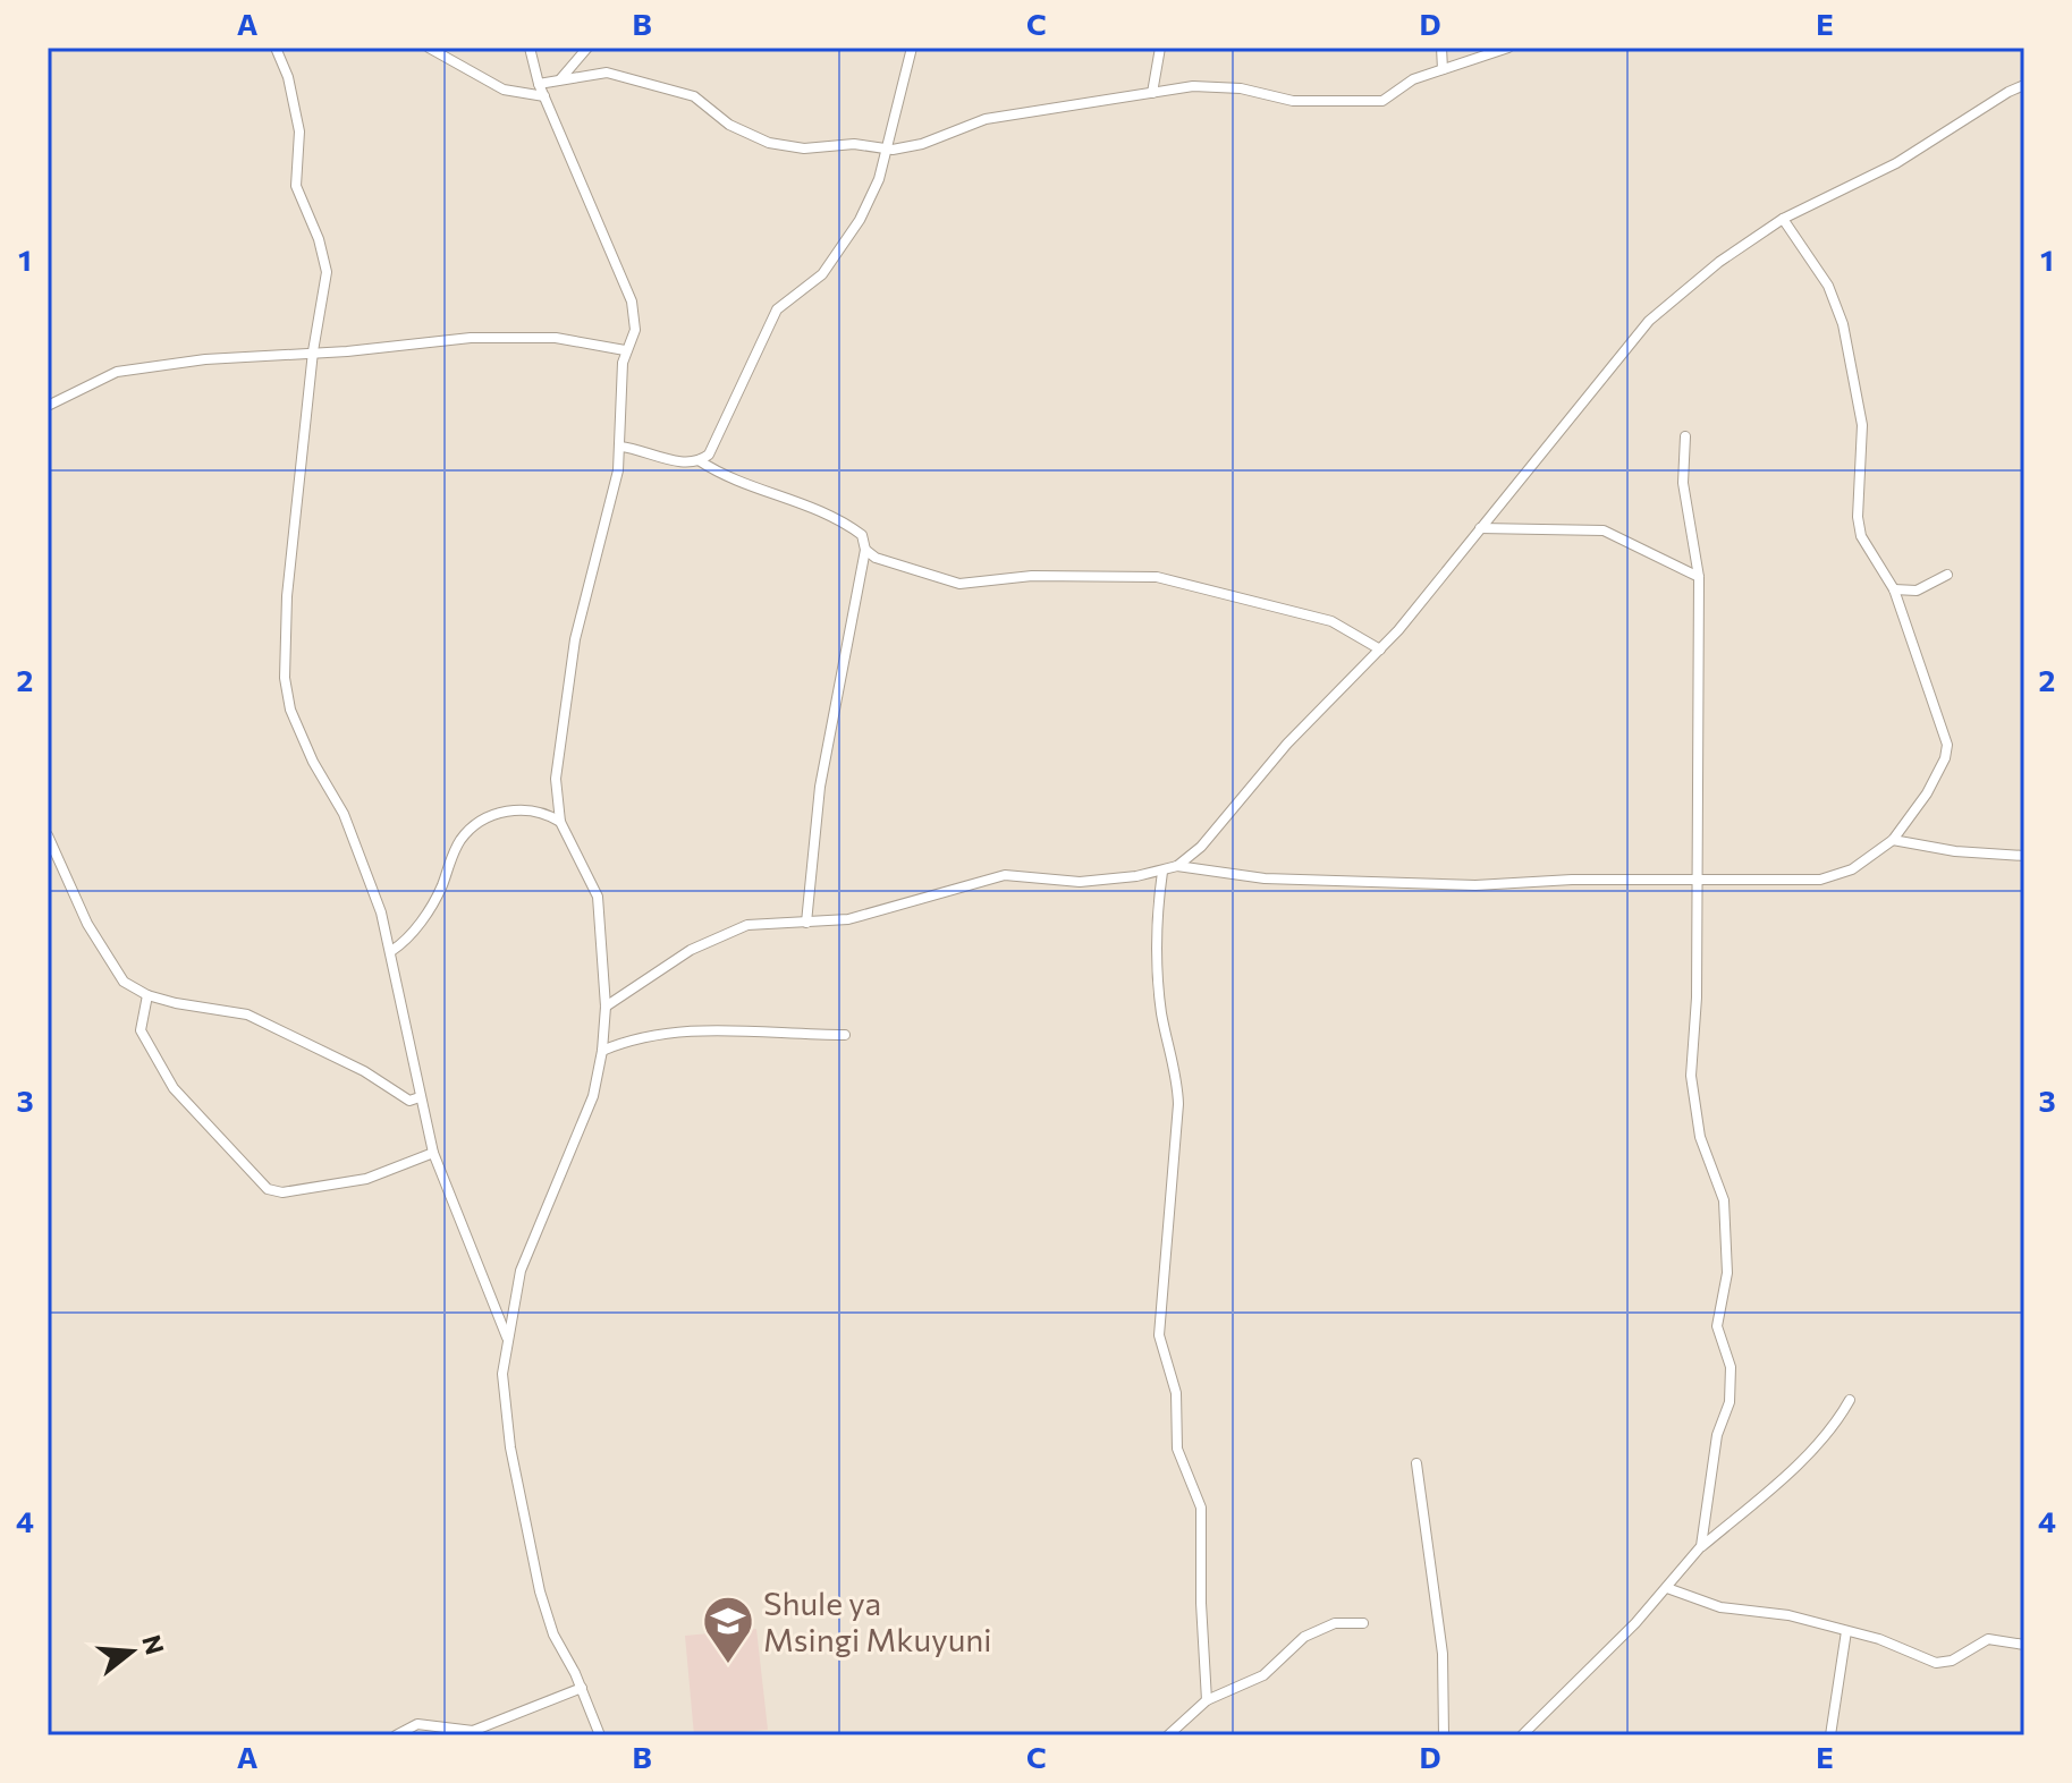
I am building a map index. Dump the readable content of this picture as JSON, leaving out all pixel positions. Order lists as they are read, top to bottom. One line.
{"places":{"school or university":["Shule ya Msingi Mkuyuni"]},"north":"right","grid":{"columns":["A","B","C","D","E"],"rows":["1","2","3","4"]}}
